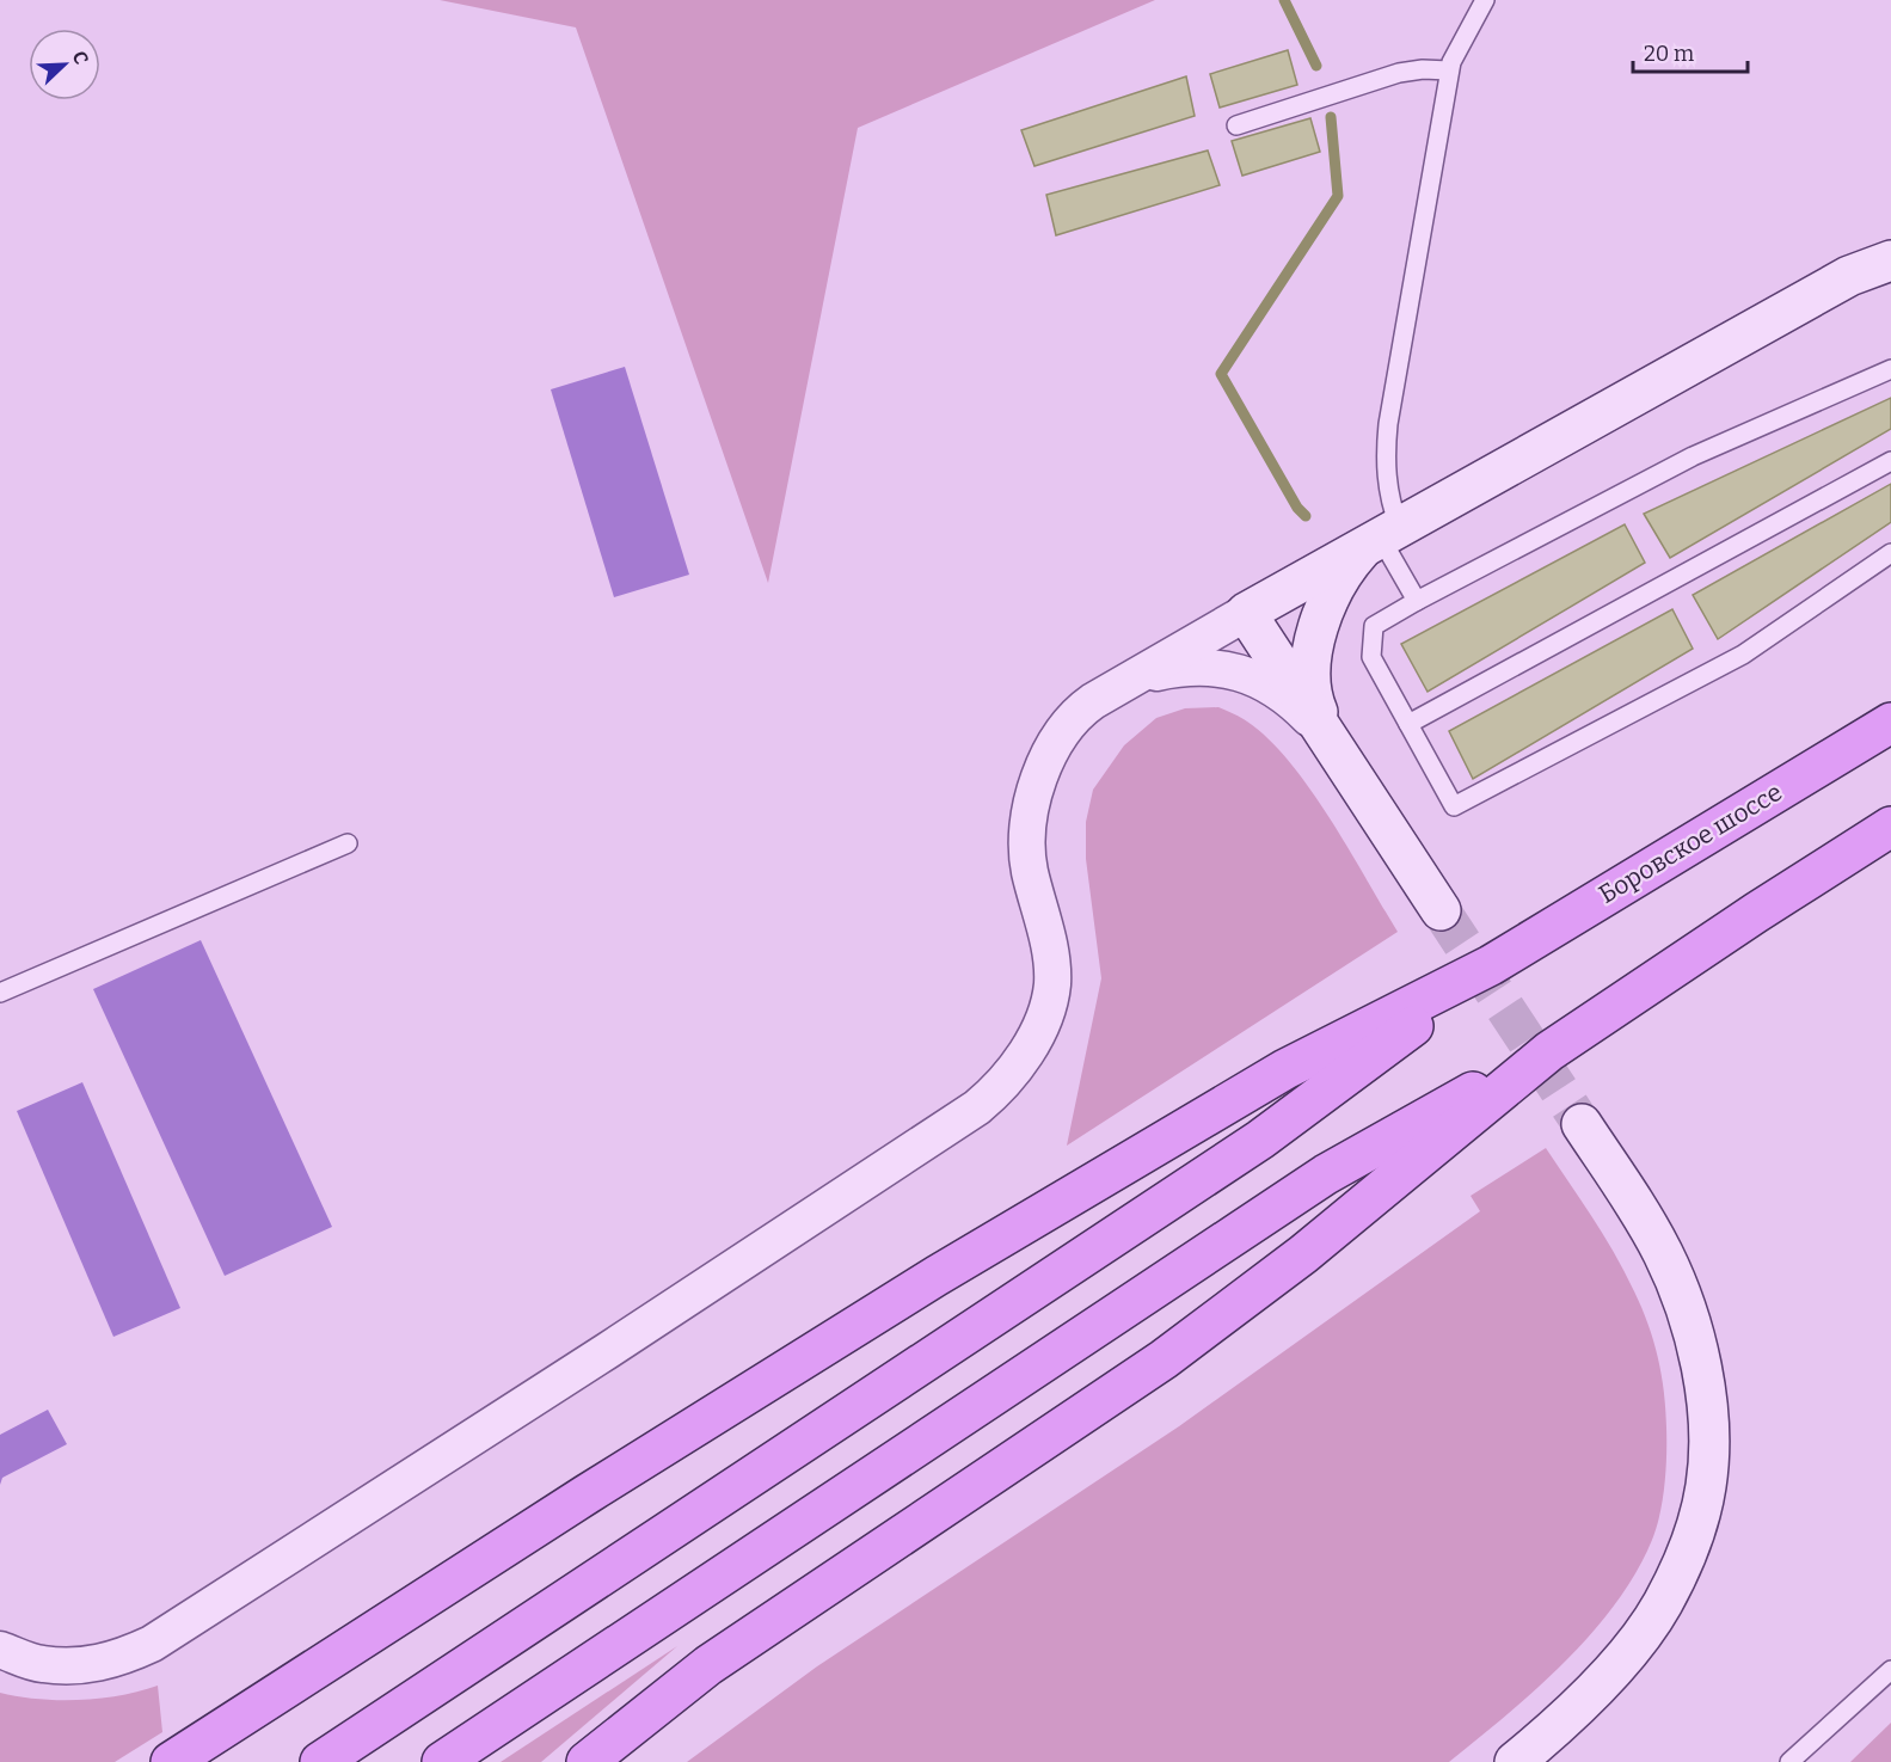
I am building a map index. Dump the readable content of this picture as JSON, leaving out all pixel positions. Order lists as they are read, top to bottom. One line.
{"streets":{"main road":["Боровское шоссе"]},"scale_bar":"20 m","north":"top right"}
